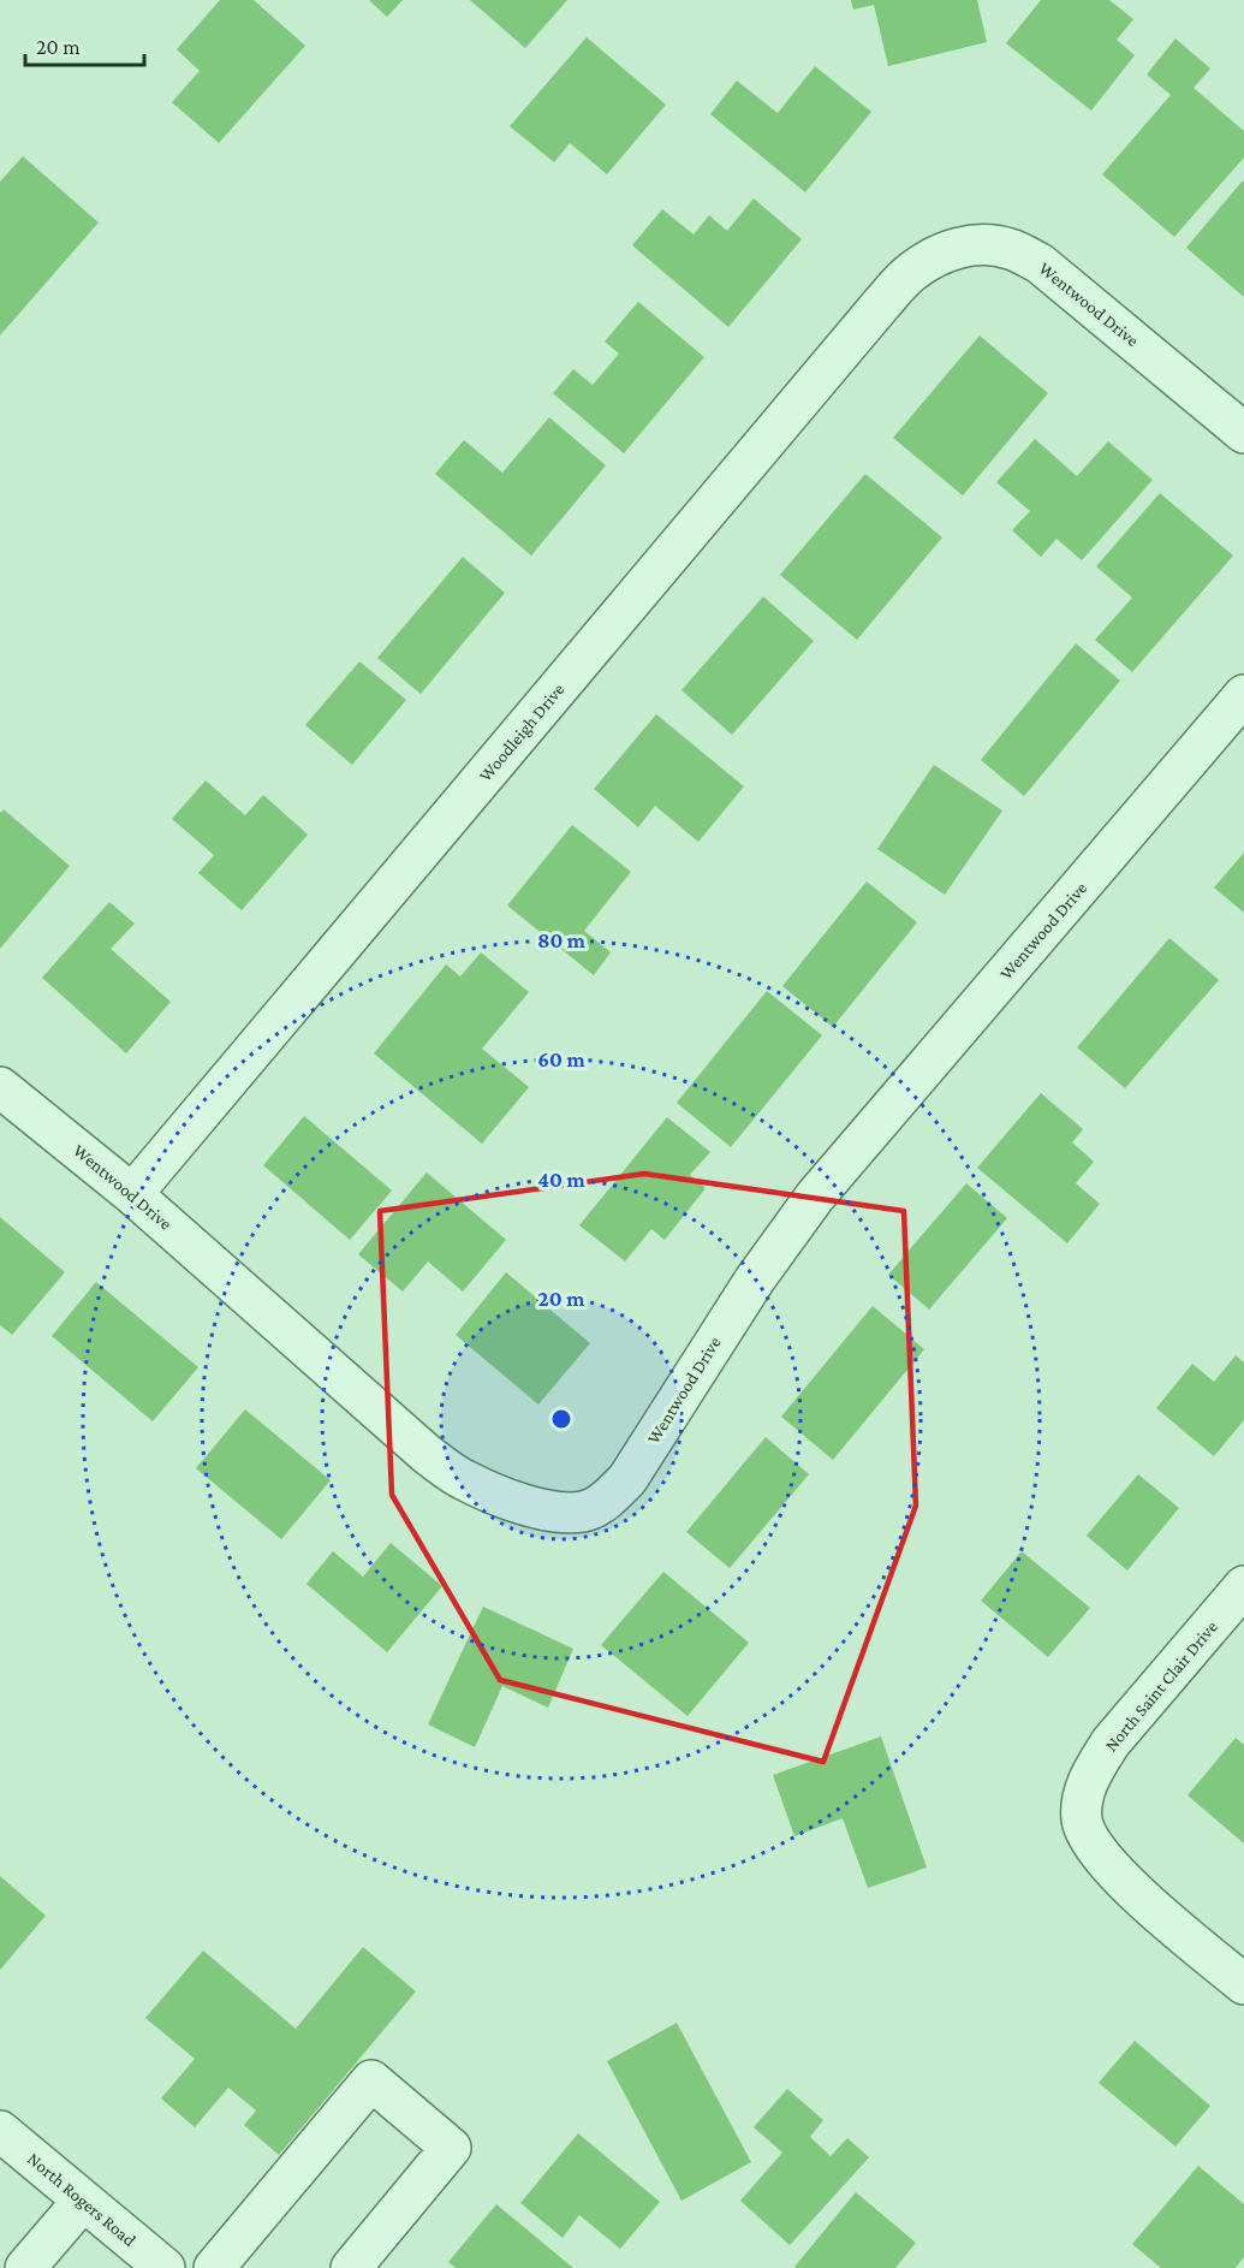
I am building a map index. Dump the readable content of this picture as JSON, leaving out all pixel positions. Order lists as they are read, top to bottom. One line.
{"streets":{"street":["Wentwood Drive","Woodleigh Drive","North Saint Clair Drive","North Rogers Road"]},"crossings":[["Wentwood Drive","Woodleigh Drive"]],"scale_bar":"20 m","rings":["80 m","60 m","40 m","20 m"]}
